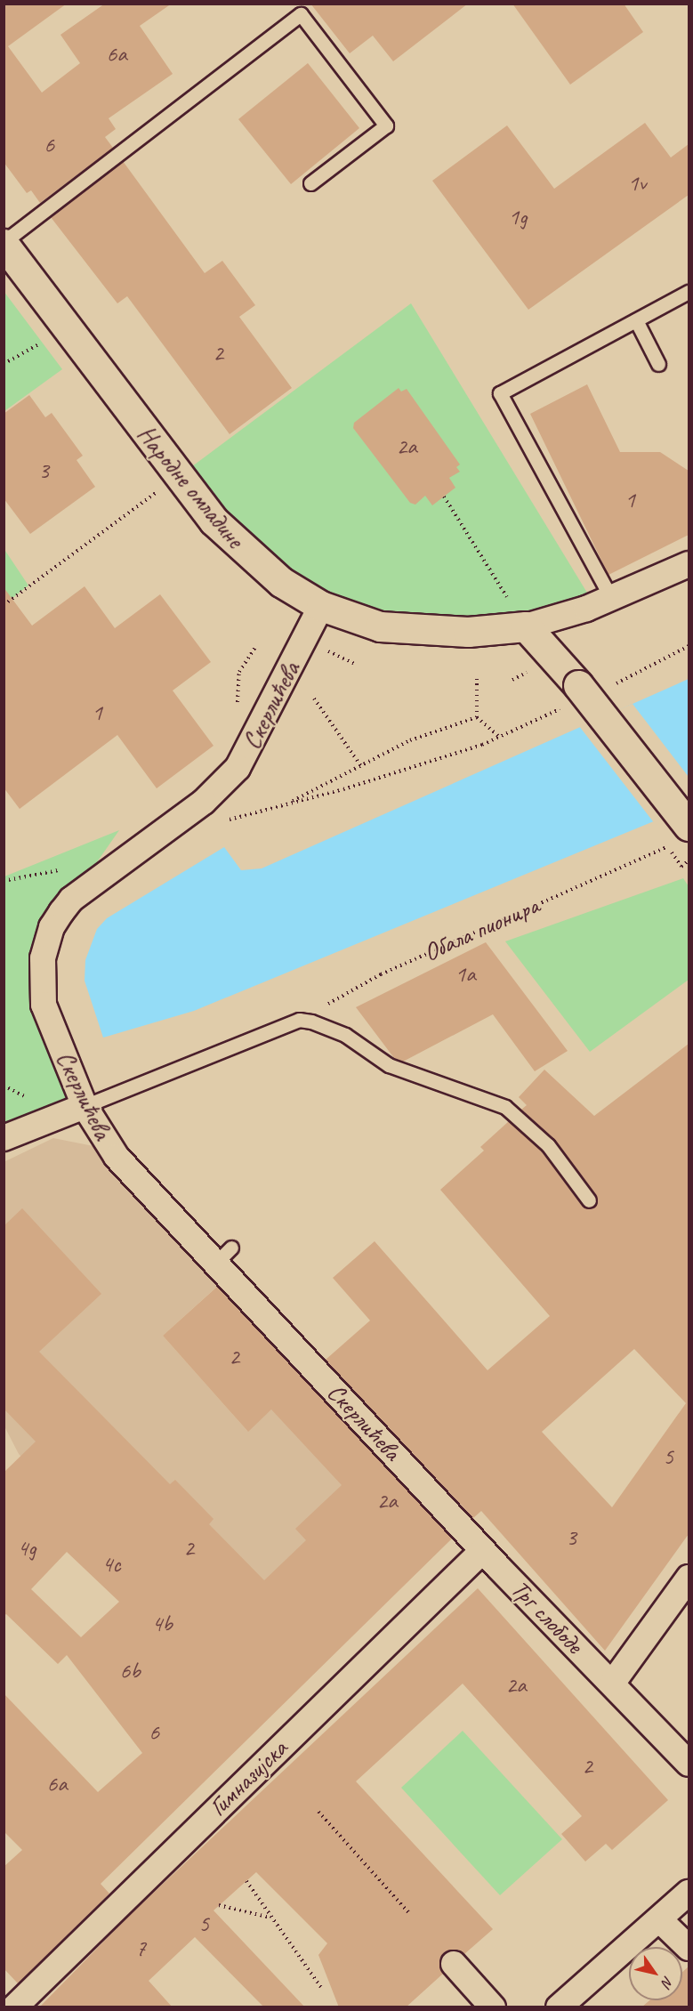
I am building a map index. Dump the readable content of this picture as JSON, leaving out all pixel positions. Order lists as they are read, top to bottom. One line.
{"streets":{"street":["Народне омладине","Скерлићева","Трг слободе","Гимназијска"],"path":["Обала пионира"]},"crossings":[["Народне омладине","Скерлићева"],["Скерлићева","Трг слободе"],["Скерлићева","Гимназијска"],["Трг слободе","Гимназијска"]],"house_numbers":["6a","6","1v","1g","2","2a","3","1","1","1a","2","5","2a","3","4g","2","4c","4b","6b","2a","6","2","6a","5","7"],"north":"bottom right"}
